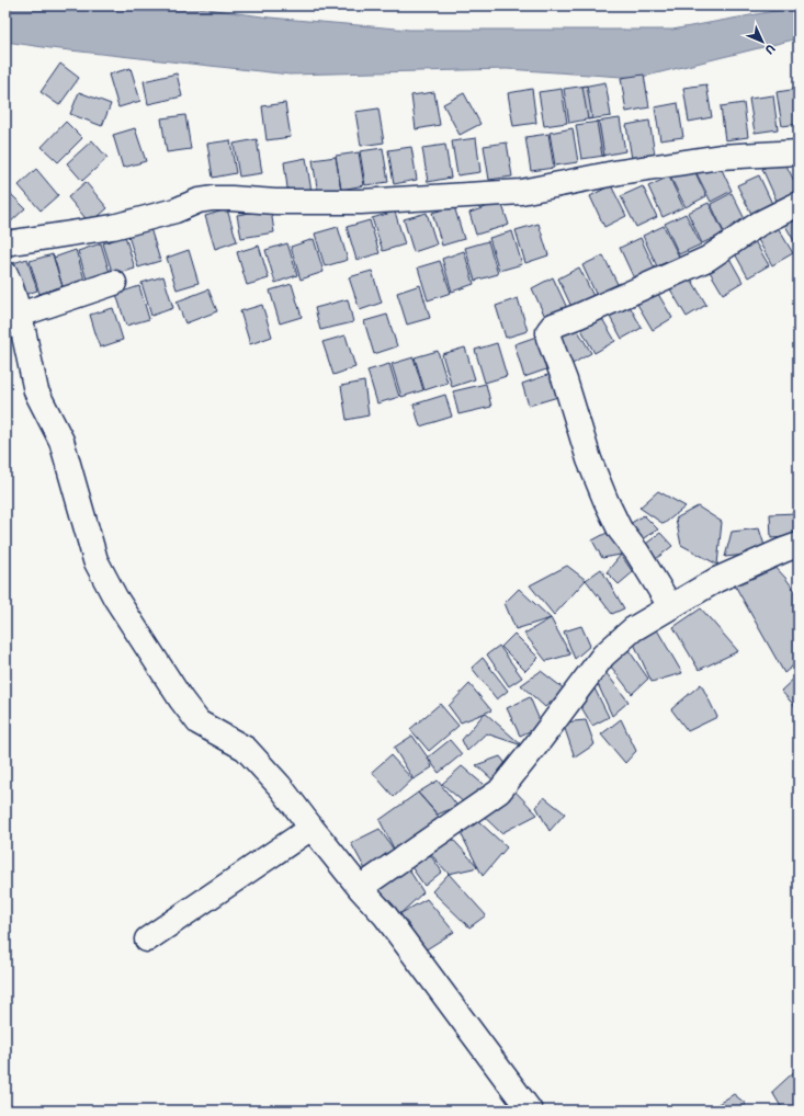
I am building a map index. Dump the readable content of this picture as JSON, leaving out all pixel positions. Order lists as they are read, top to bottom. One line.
{"north":"bottom right"}
